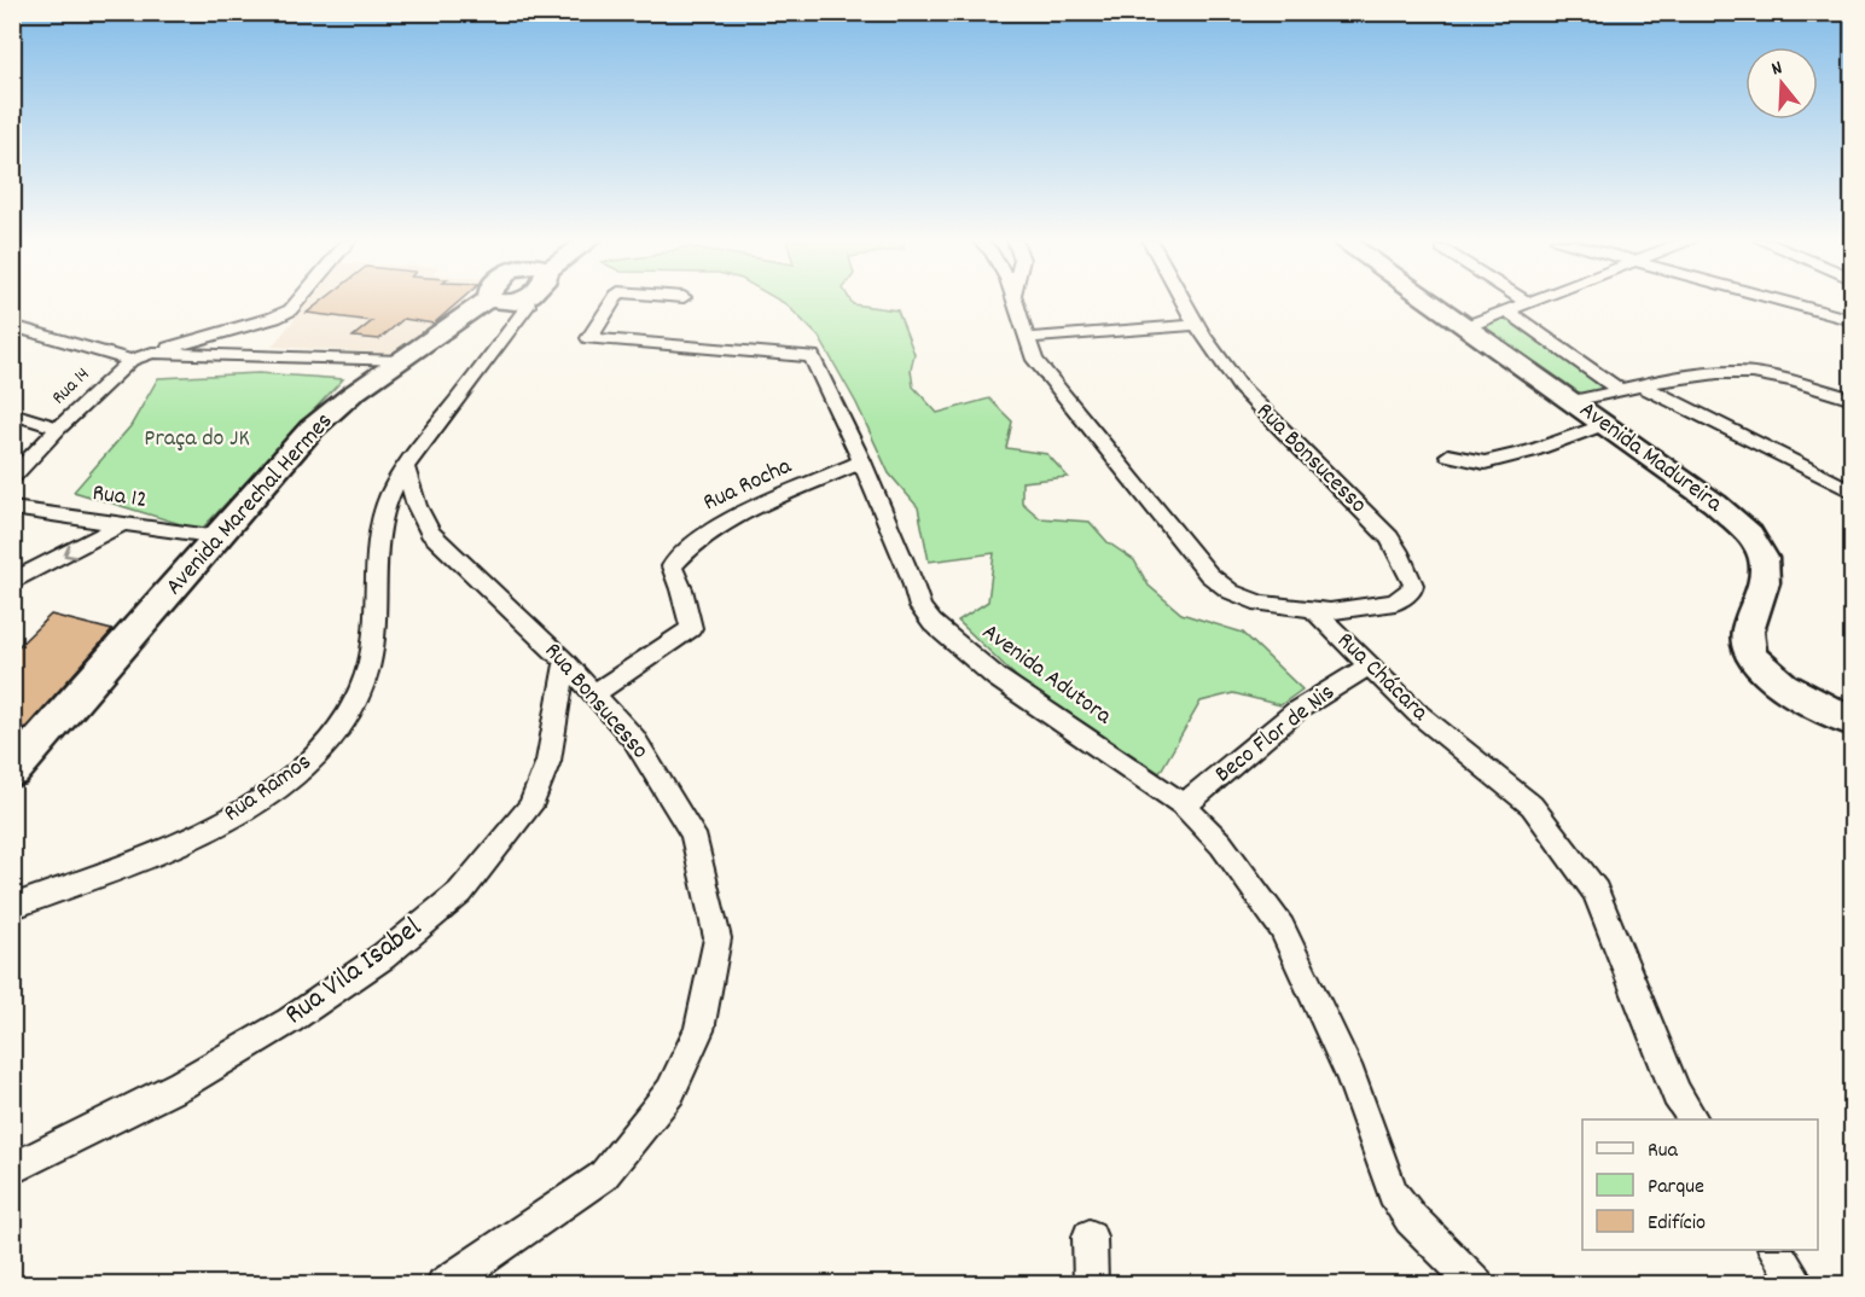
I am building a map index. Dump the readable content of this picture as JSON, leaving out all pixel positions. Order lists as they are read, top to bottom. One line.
{"streets":{"street":["Rua 14","Avenida Madureira","Rua Bonsucesso","Rua Rocha","Rua 12","Avenida Marechal Hermes","Avenida Adutora","Rua Chácara","Beco Flor de Nis","Rua Ramos","Rua Vila Isabel"]},"crossings":[["Rua Bonsucesso","Rua Rocha"],["Rua Bonsucesso","Rua Chácara"],["Rua Bonsucesso","Rua Ramos"],["Rua Bonsucesso","Rua Vila Isabel"],["Rua Rocha","Avenida Adutora"],["Rua 12","Avenida Marechal Hermes"],["Avenida Adutora","Beco Flor de Nis"],["Rua Chácara","Beco Flor de Nis"]],"parks":["Praça do JK"],"legend":["Rua","Parque","Edifício"],"north":"top"}
